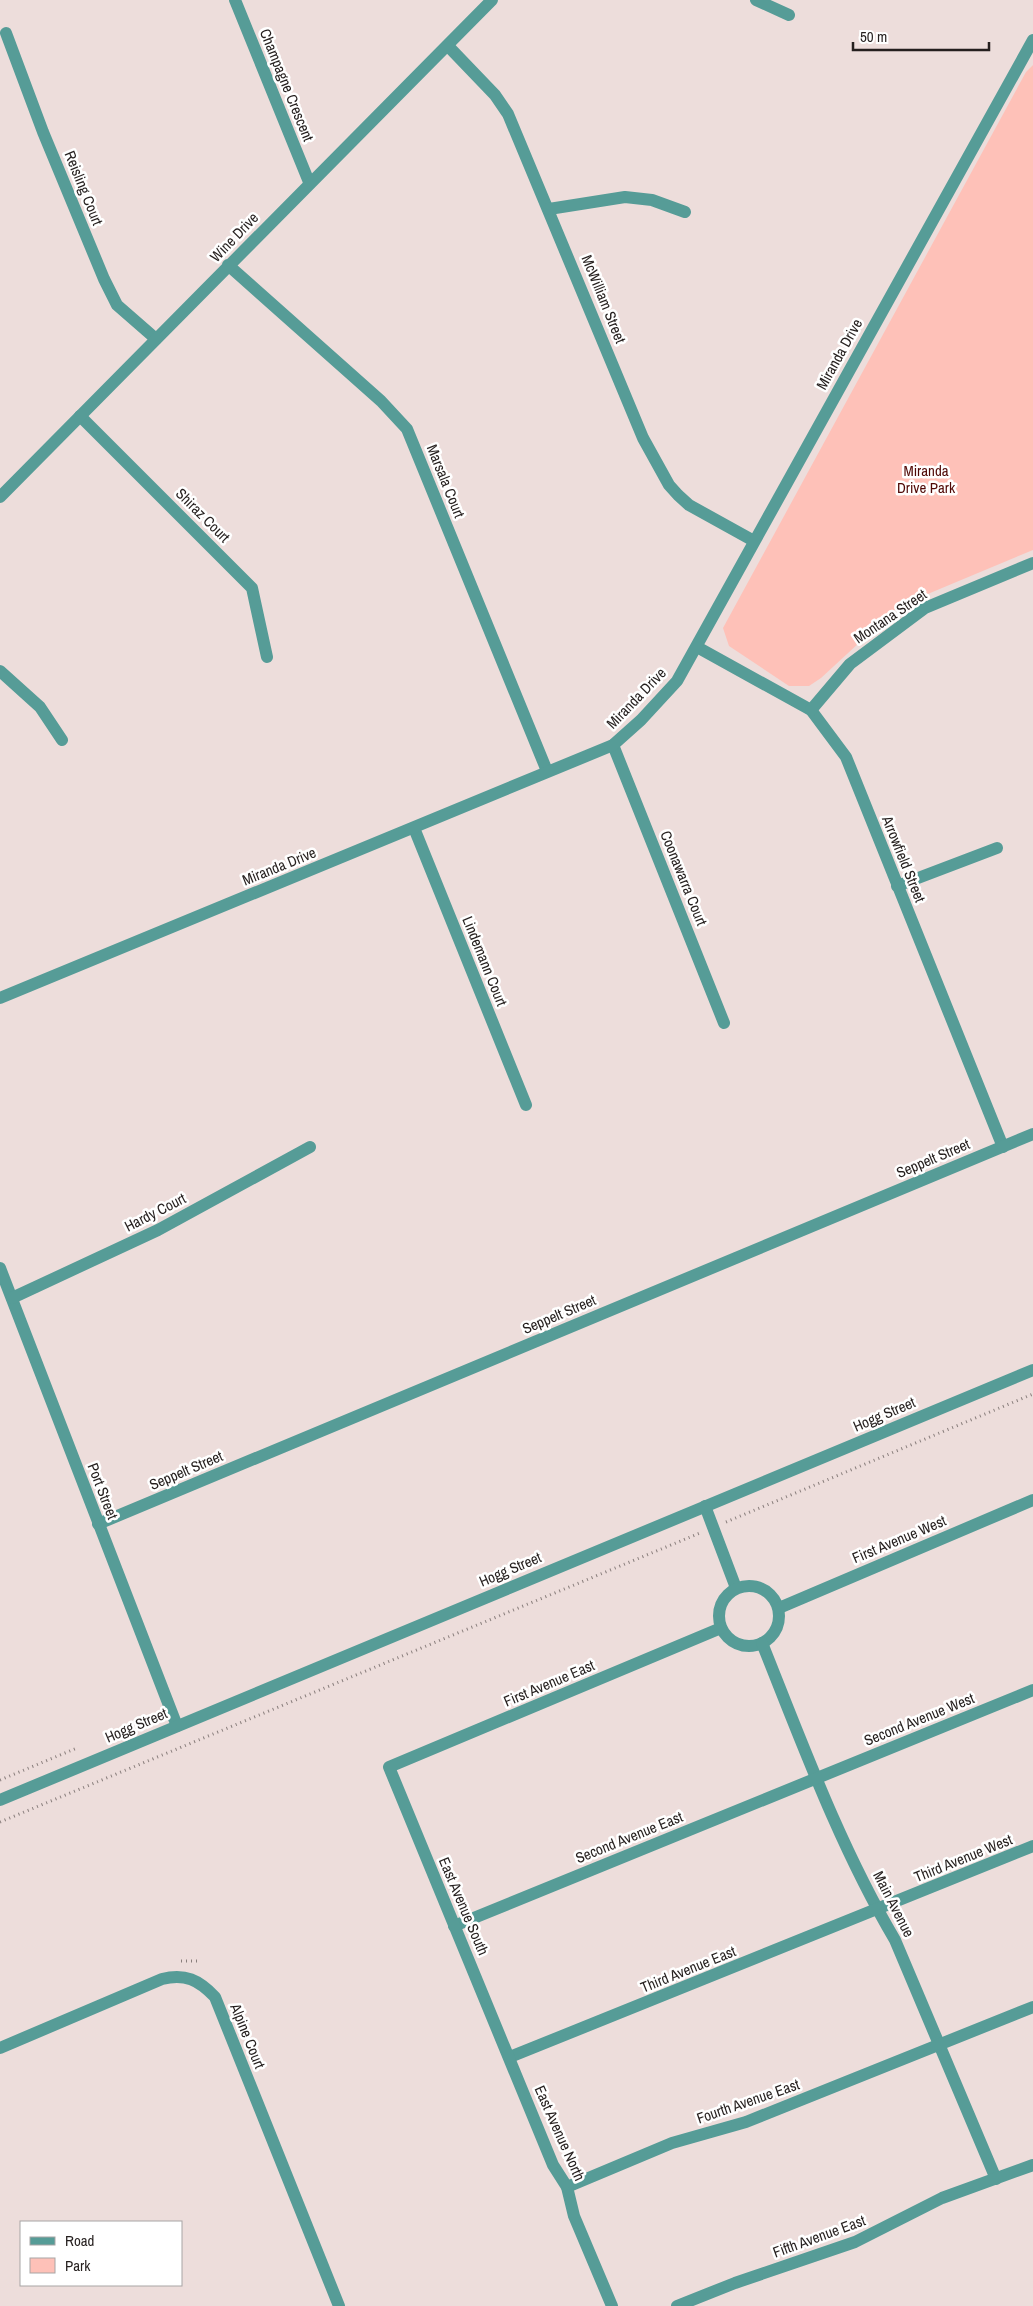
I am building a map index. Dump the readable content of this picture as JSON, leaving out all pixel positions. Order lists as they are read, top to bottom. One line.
{"streets":{"street":["Champagne Crescent","Reisling Court","Wine Drive","McWilliam Street","Miranda Drive","Marsala Court","Shiraz Court","Montana Street","Arrowfield Street","Coonawarra Court","Lindemann Court","Seppelt Street","Hardy Court","Hogg Street","Port Street","First Avenue West","First Avenue East","Second Avenue West","Second Avenue East","Third Avenue West","Main Avenue","East Avenue South","Third Avenue East","Alpine Court","Fourth Avenue East","East Avenue North","Fifth Avenue East"]},"crossings":[["Champagne Crescent","Wine Drive"],["Reisling Court","Wine Drive"],["Wine Drive","McWilliam Street"],["Wine Drive","Marsala Court"],["Wine Drive","Shiraz Court"],["McWilliam Street","Miranda Drive"],["Miranda Drive","Marsala Court"],["Miranda Drive","Arrowfield Street"],["Miranda Drive","Coonawarra Court"],["Miranda Drive","Lindemann Court"],["Montana Street","Arrowfield Street"],["Arrowfield Street","Seppelt Street"],["Seppelt Street","Port Street"],["Hardy Court","Port Street"],["Hogg Street","Port Street"],["First Avenue West","First Avenue East"],["First Avenue West","Main Avenue"],["First Avenue East","Main Avenue"],["First Avenue East","East Avenue South"],["Second Avenue West","Second Avenue East"],["Second Avenue West","Main Avenue"],["Second Avenue East","Main Avenue"],["Second Avenue East","East Avenue South"],["Third Avenue West","Main Avenue"],["Third Avenue West","Third Avenue East"],["Main Avenue","Third Avenue East"],["Main Avenue","Fourth Avenue East"],["Main Avenue","Fifth Avenue East"],["East Avenue South","Third Avenue East"],["East Avenue South","East Avenue North"],["Third Avenue East","East Avenue North"],["Fourth Avenue East","East Avenue North"]],"parks":["Miranda Drive Park"],"legend":["Road","Park"],"scale_bar":"50 m"}
